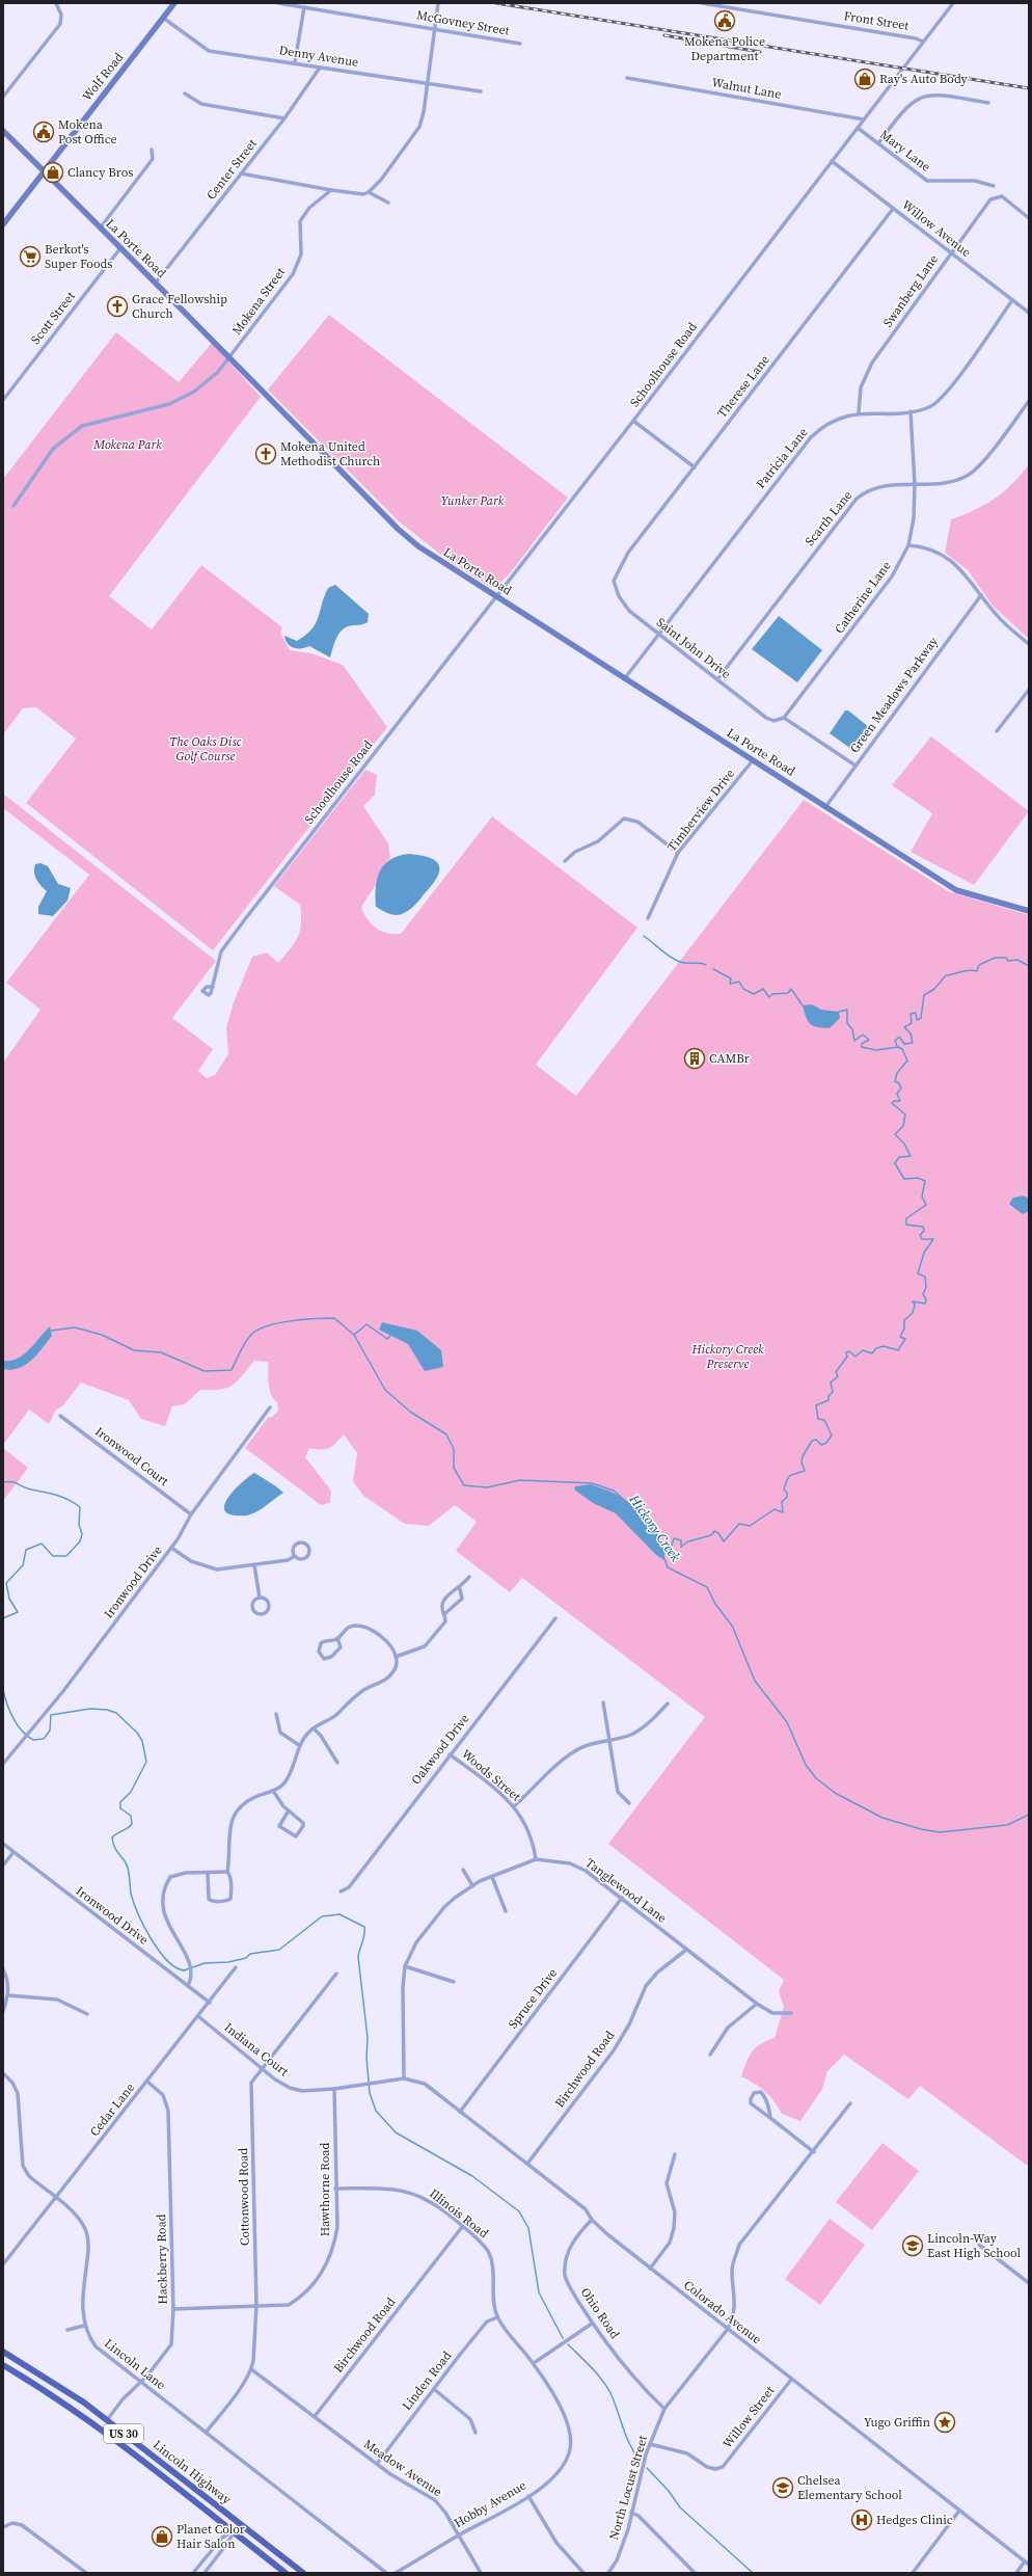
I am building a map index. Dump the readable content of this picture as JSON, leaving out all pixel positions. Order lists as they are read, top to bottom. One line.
{"streets":{"main road":["US 30","Lincoln Highway"],"street":["Front Street","McGovney Street","Denny Avenue","Wolf Road","Walnut Lane","Mary Lane","Center Street","Willow Avenue","La Porte Road","Swanberg Lane","Mokena Street","Scott Street","Schoolhouse Road","Therese Lane","Patricia Lane","Scarth Lane","Catherine Lane","Saint John Drive","Green Meadows Parkway","Timberview Drive","Ironwood Court","Ironwood Drive","Oakwood Drive","Woods Street","Tanglewood Lane","Spruce Drive","Indiana Court","Birchwood Road","Cedar Lane","Hawthorne Road","Cottonwood Road","Illinois Road","Hackberry Road","Colorado Avenue","Ohio Road","Lincoln Lane","Linden Road","Willow Street","Meadow Avenue","North Locust Street","Hobby Avenue"]},"crossings":[["Front Street","Schoolhouse Road"],["Denny Avenue","Wolf Road"],["Denny Avenue","Center Street"],["Wolf Road","La Porte Road"],["Walnut Lane","Schoolhouse Road"],["Mary Lane","Schoolhouse Road"],["Center Street","La Porte Road"],["Willow Avenue","Swanberg Lane"],["Willow Avenue","Schoolhouse Road"],["Willow Avenue","Therese Lane"],["Willow Avenue","Patricia Lane"],["La Porte Road","Mokena Street"],["La Porte Road","Scott Street"],["La Porte Road","Schoolhouse Road"],["La Porte Road","Patricia Lane"],["La Porte Road","Green Meadows Parkway"],["La Porte Road","Timberview Drive"],["Swanberg Lane","Patricia Lane"],["Therese Lane","Saint John Drive"],["Patricia Lane","Catherine Lane"],["Patricia Lane","Saint John Drive"],["Scarth Lane","Catherine Lane"],["Scarth Lane","Saint John Drive"],["Catherine Lane","Saint John Drive"],["Ironwood Court","Ironwood Drive"],["Ironwood Drive","Cedar Lane"],["Oakwood Drive","Woods Street"],["Woods Street","Tanglewood Lane"],["Tanglewood Lane","Spruce Drive"],["Tanglewood Lane","Indiana Court"],["Tanglewood Lane","Birchwood Road"],["Tanglewood Lane","Colorado Avenue"],["Spruce Drive","Colorado Avenue"],["Indiana Court","Cedar Lane"],["Indiana Court","Hawthorne Road"],["Indiana Court","Cottonwood Road"],["Indiana Court","Colorado Avenue"],["Birchwood Road","Illinois Road"],["Birchwood Road","Colorado Avenue"],["Birchwood Road","Meadow Avenue"],["Cedar Lane","Hackberry Road"],["Cedar Lane","Lincoln Lane"],["Hawthorne Road","Cottonwood Road"],["Hawthorne Road","Illinois Road"],["Hawthorne Road","Hackberry Road"],["Cottonwood Road","Lincoln Lane"],["Cottonwood Road","Meadow Avenue"],["Illinois Road","Linden Road"],["Hackberry Road","Lincoln Lane"],["Hackberry Road","Lincoln Highway"],["Colorado Avenue","Ohio Road"],["Colorado Avenue","Willow Street"],["Colorado Avenue","North Locust Street"],["Ohio Road","North Locust Street"],["Linden Road","Meadow Avenue"],["Willow Street","North Locust Street"],["Meadow Avenue","Hobby Avenue"]],"water":["Hickory Creek"],"parks":["Mokena Park","Yunker Park","The Oaks Disc Golf Course","Hickory Creek Preserve"],"places":{"public building":["Mokena Police Department","Mokena Post Office"],"shop":["Ray's Auto Body","Clancy Bros","Planet Color Hair Salon"],"supermarket":["Berkot's Super Foods"],"church":["Grace Fellowship Church","Mokena United Methodist Church"],"building":["CAMBr"],"school or university":["Lincoln-Way East High School","Chelsea Elementary School"],"place":["Yugo Griffin"],"hospital":["Hedges Clinic"]}}
